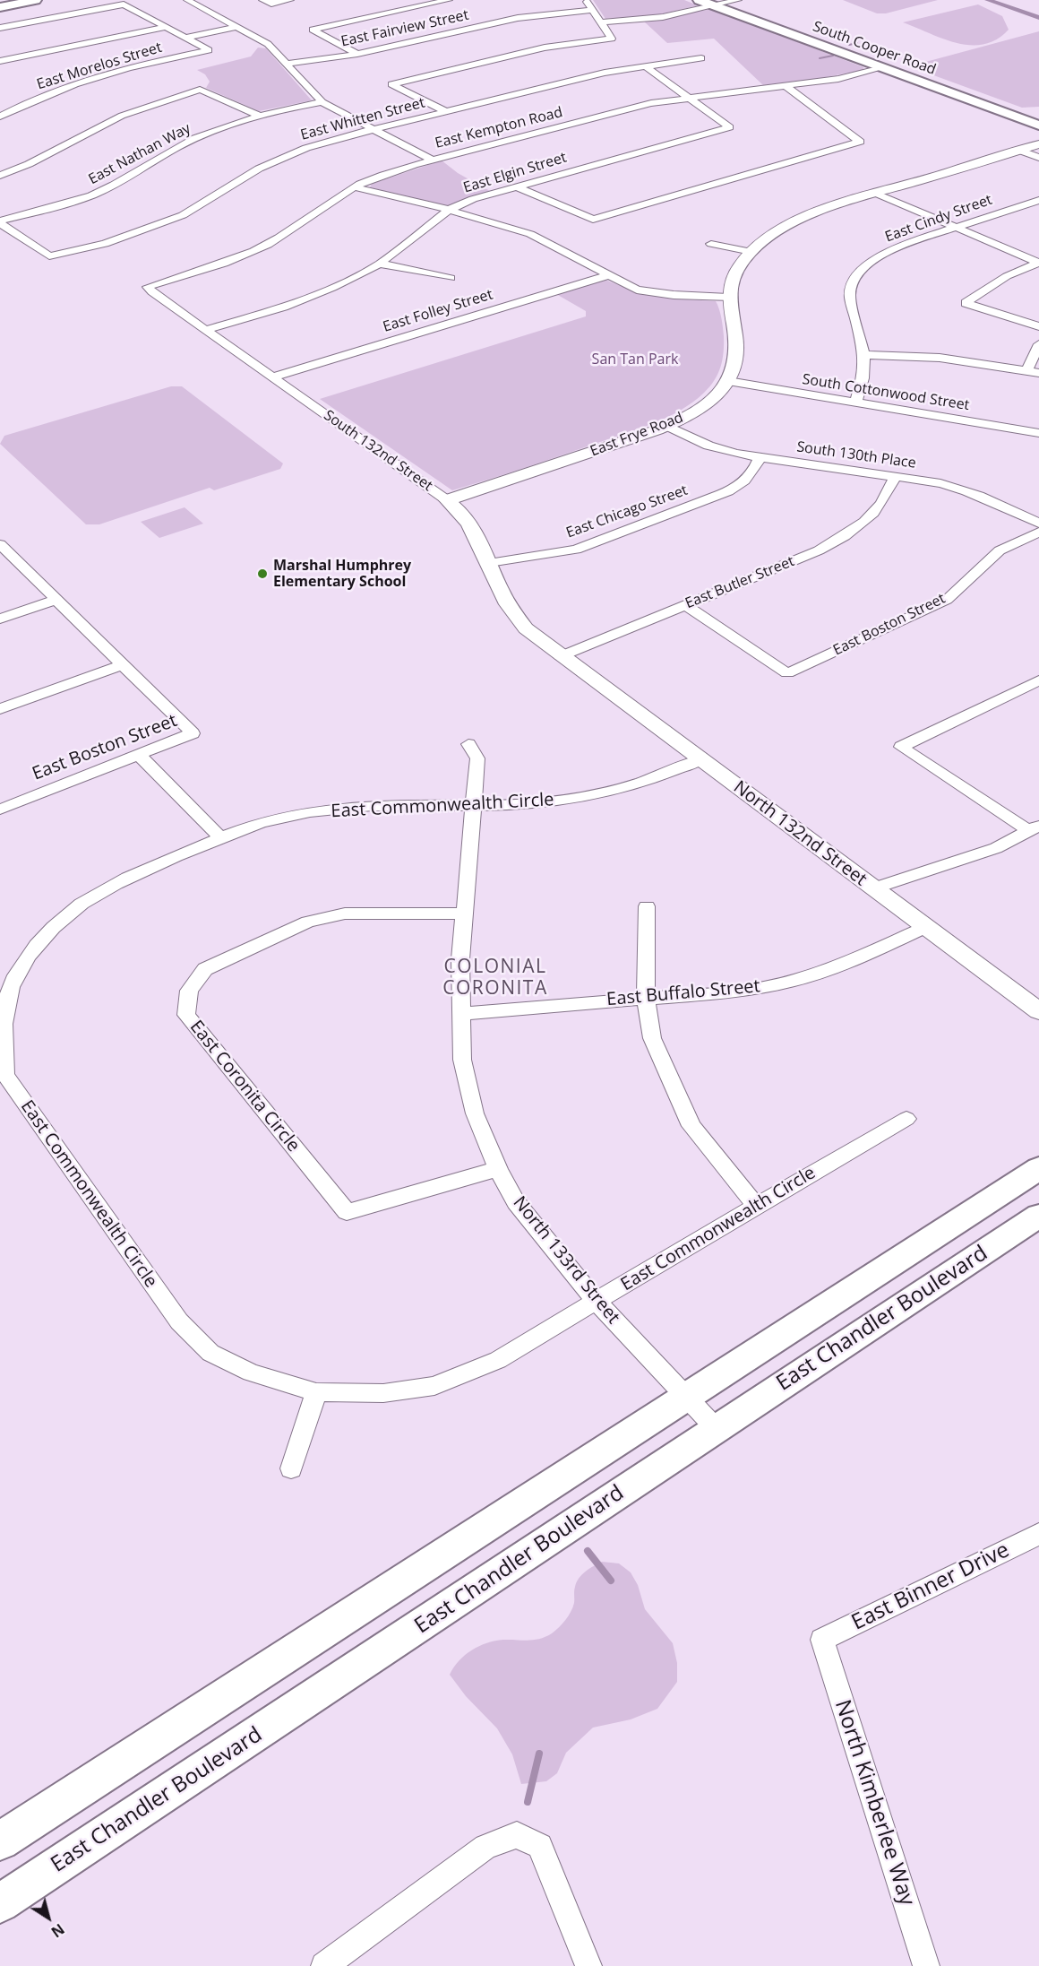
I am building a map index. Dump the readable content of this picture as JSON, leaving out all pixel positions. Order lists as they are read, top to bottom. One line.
{"streets":{"main road":["South Cooper Road","East Chandler Boulevard"],"street":["East Fairview Street","East Morelos Street","East Whitten Street","East Kempton Road","East Nathan Way","East Elgin Street","East Cindy Street","East Folley Street","South Cottonwood Street","East Frye Road","South 132nd Street","South 130th Place","East Chicago Street","East Butler Street","East Boston Street","East Commonwealth Circle","North 132nd Street","East Buffalo Street","East Coronita Circle","North 133rd Street","East Binner Drive","North Kimberlee Way"]},"crossings":[["South Cooper Road","East Kempton Road"],["East Whitten Street","East Nathan Way"],["East Kempton Road","East Elgin Street"],["East Kempton Road","South 132nd Street"],["East Elgin Street","South 132nd Street"],["East Cindy Street","South Cottonwood Street"],["East Folley Street","South 132nd Street"],["South Cottonwood Street","East Frye Road"],["East Frye Road","South 132nd Street"],["East Frye Road","South 130th Place"],["South 132nd Street","East Chicago Street"],["South 132nd Street","East Butler Street"],["South 132nd Street","North 132nd Street"],["South 130th Place","East Chicago Street"],["South 130th Place","East Butler Street"],["East Butler Street","East Boston Street"],["East Butler Street","North 132nd Street"],["East Commonwealth Circle","North 132nd Street"],["East Commonwealth Circle","North 133rd Street"],["North 132nd Street","East Buffalo Street"],["East Buffalo Street","North 133rd Street"],["East Coronita Circle","North 133rd Street"],["North 133rd Street","East Chandler Boulevard"],["East Binner Drive","North Kimberlee Way"]],"districts":["COLONIAL CORONITA"],"parks":["San Tan Park"],"places":["Marshal Humphrey Elementary School"],"north":"bottom right"}
